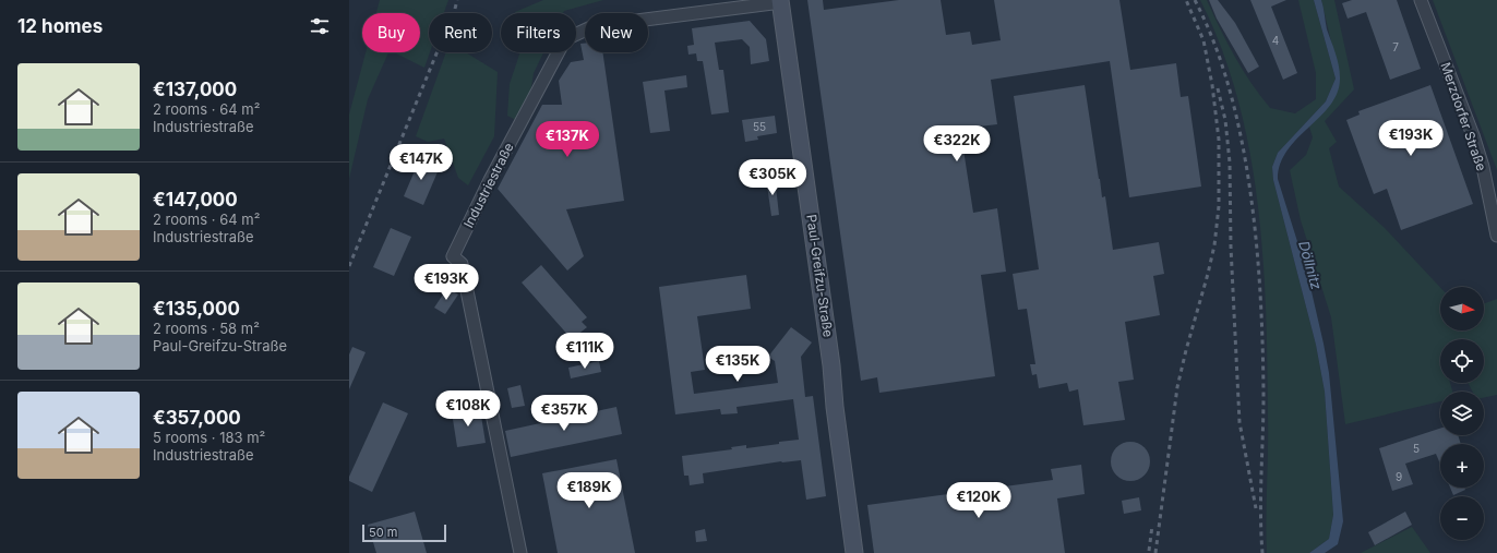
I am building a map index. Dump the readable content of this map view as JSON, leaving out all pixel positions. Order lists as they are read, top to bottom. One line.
{"streets":{"main road":["Paul-Greifzu-Straße"],"street":["Merzdorfer Straße","Industriestraße"]},"crossings":[["Industriestraße","Paul-Greifzu-Straße"]],"water":["Döllnitz"],"house_numbers":["4","7","55","5","9"],"scale_bar":"50 m","north":"right","page":{"heading":"12 homes","chip":["Buy","Rent","Filters","New"],"list":[{"name":"€137,000","note":"2 rooms · 64 m² · Industriestraße"},{"name":"€147,000","note":"2 rooms · 64 m² · Industriestraße"},{"name":"€135,000","note":"2 rooms · 58 m² · Paul-Greifzu-Straße"},{"name":"€357,000","note":"5 rooms · 183 m² · Industriestraße"}],"price":["€193K","€137K","€322K","€147K","€305K","€193K","€111K","€135K","€108K","€357K","€189K","€120K"],"map_buttons":["+","−"],"scale":"50 m"}}
